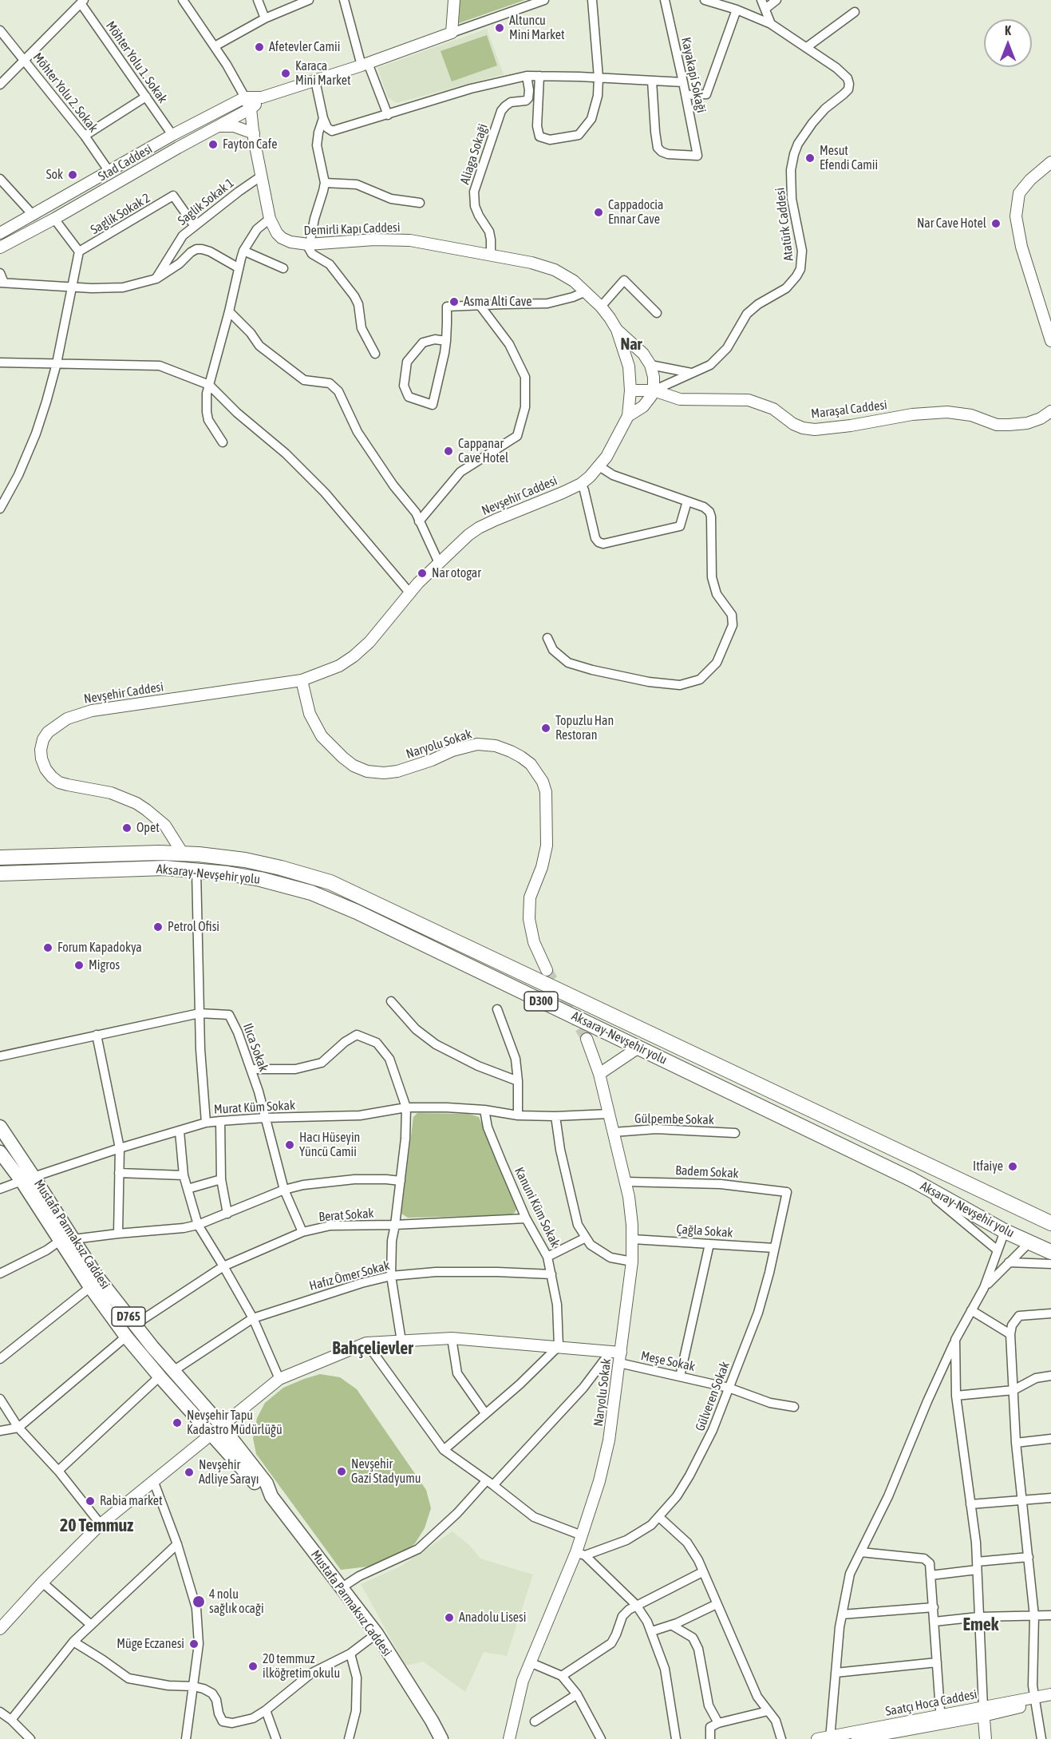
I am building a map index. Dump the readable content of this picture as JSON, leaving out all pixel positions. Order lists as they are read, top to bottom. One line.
{"streets":{"highway":["Aksaray-Nevşehir yolu","D300"],"main road":["Mustafa Parmaksız Caddesi","D765"],"street":["Möhter Yolu 1. Sokak","Kayakapi Sokaği","Möhter Yolu 2. Sokak","Aliaga Sokaği","Stad Caddesi","Saglik Sokak 1","Saglik Sokak 2","Atatürk Caddesi","Demirli Kapı Caddesi","Maraşal Caddesi","Nevşehir Caddesi","Naryolu Sokak","Ilıca Sokak","Murat Küm Sokak","Gülpembe Sokak","Badem Sokak","Kanuni Küm Sokak","Berat Sokak","Çağla Sokak","Hafız Ömer Sokak","Meşe Sokak","Gülveren Sokak","Saatçı Hoca Caddesi"]},"crossings":[["Möhter Yolu 1. Sokak","Stad Caddesi"],["Möhter Yolu 2. Sokak","Stad Caddesi"],["Aliaga Sokaği","Demirli Kapı Caddesi"],["Stad Caddesi","Demirli Kapı Caddesi"],["Saglik Sokak 1","Saglik Sokak 2"],["Saglik Sokak 1","Demirli Kapı Caddesi"],["Atatürk Caddesi","Maraşal Caddesi"],["Atatürk Caddesi","Nevşehir Caddesi"],["Demirli Kapı Caddesi","Maraşal Caddesi"],["Demirli Kapı Caddesi","Nevşehir Caddesi"],["Maraşal Caddesi","Nevşehir Caddesi"],["Nevşehir Caddesi","Naryolu Sokak"],["Nevşehir Caddesi","Aksaray-Nevşehir yolu"],["Naryolu Sokak","Murat Küm Sokak"],["Naryolu Sokak","Gülpembe Sokak"],["Naryolu Sokak","Badem Sokak"],["Naryolu Sokak","Çağla Sokak"],["Naryolu Sokak","Meşe Sokak"],["Naryolu Sokak","Gülveren Sokak"],["Ilıca Sokak","Murat Küm Sokak"],["Ilıca Sokak","Berat Sokak"],["Murat Küm Sokak","Kanuni Küm Sokak"],["Murat Küm Sokak","Mustafa Parmaksız Caddesi"],["Badem Sokak","Gülveren Sokak"],["Kanuni Küm Sokak","Berat Sokak"],["Kanuni Küm Sokak","Hafız Ömer Sokak"],["Berat Sokak","Mustafa Parmaksız Caddesi"],["Çağla Sokak","Gülveren Sokak"],["Mustafa Parmaksız Caddesi","Hafız Ömer Sokak"],["Meşe Sokak","Gülveren Sokak"]],"districts":["Nar","Bahçelievler","20 Temmuz","Emek"],"places":["Altuncu Mini Market","Afetevler Camii","Karaca Mini Market","Fayton Cafe","Mesut Efendi Camii","Sok","Cappadocia Ennar Cave","Nar Cave Hotel","Asma Alti Cave","Cappanar Cave Hotel","Nar otogar","Topuzlu Han Restoran","Opet","Petrol Ofisi","Forum Kapadokya","Migros","Hacı Hüseyin Yüncü Camii","Itfaiye","Nevşehir Tapu Kadastro Müdürlüğü","Nevşehir Gazi Stadyumu","Nevşehir Adliye Sarayı","Rabia market","4 nolu sağlık ocaği","Anadolu Lisesi","Müge Eczanesi","20 temmuz ilköğretim okulu"],"north":"top"}
